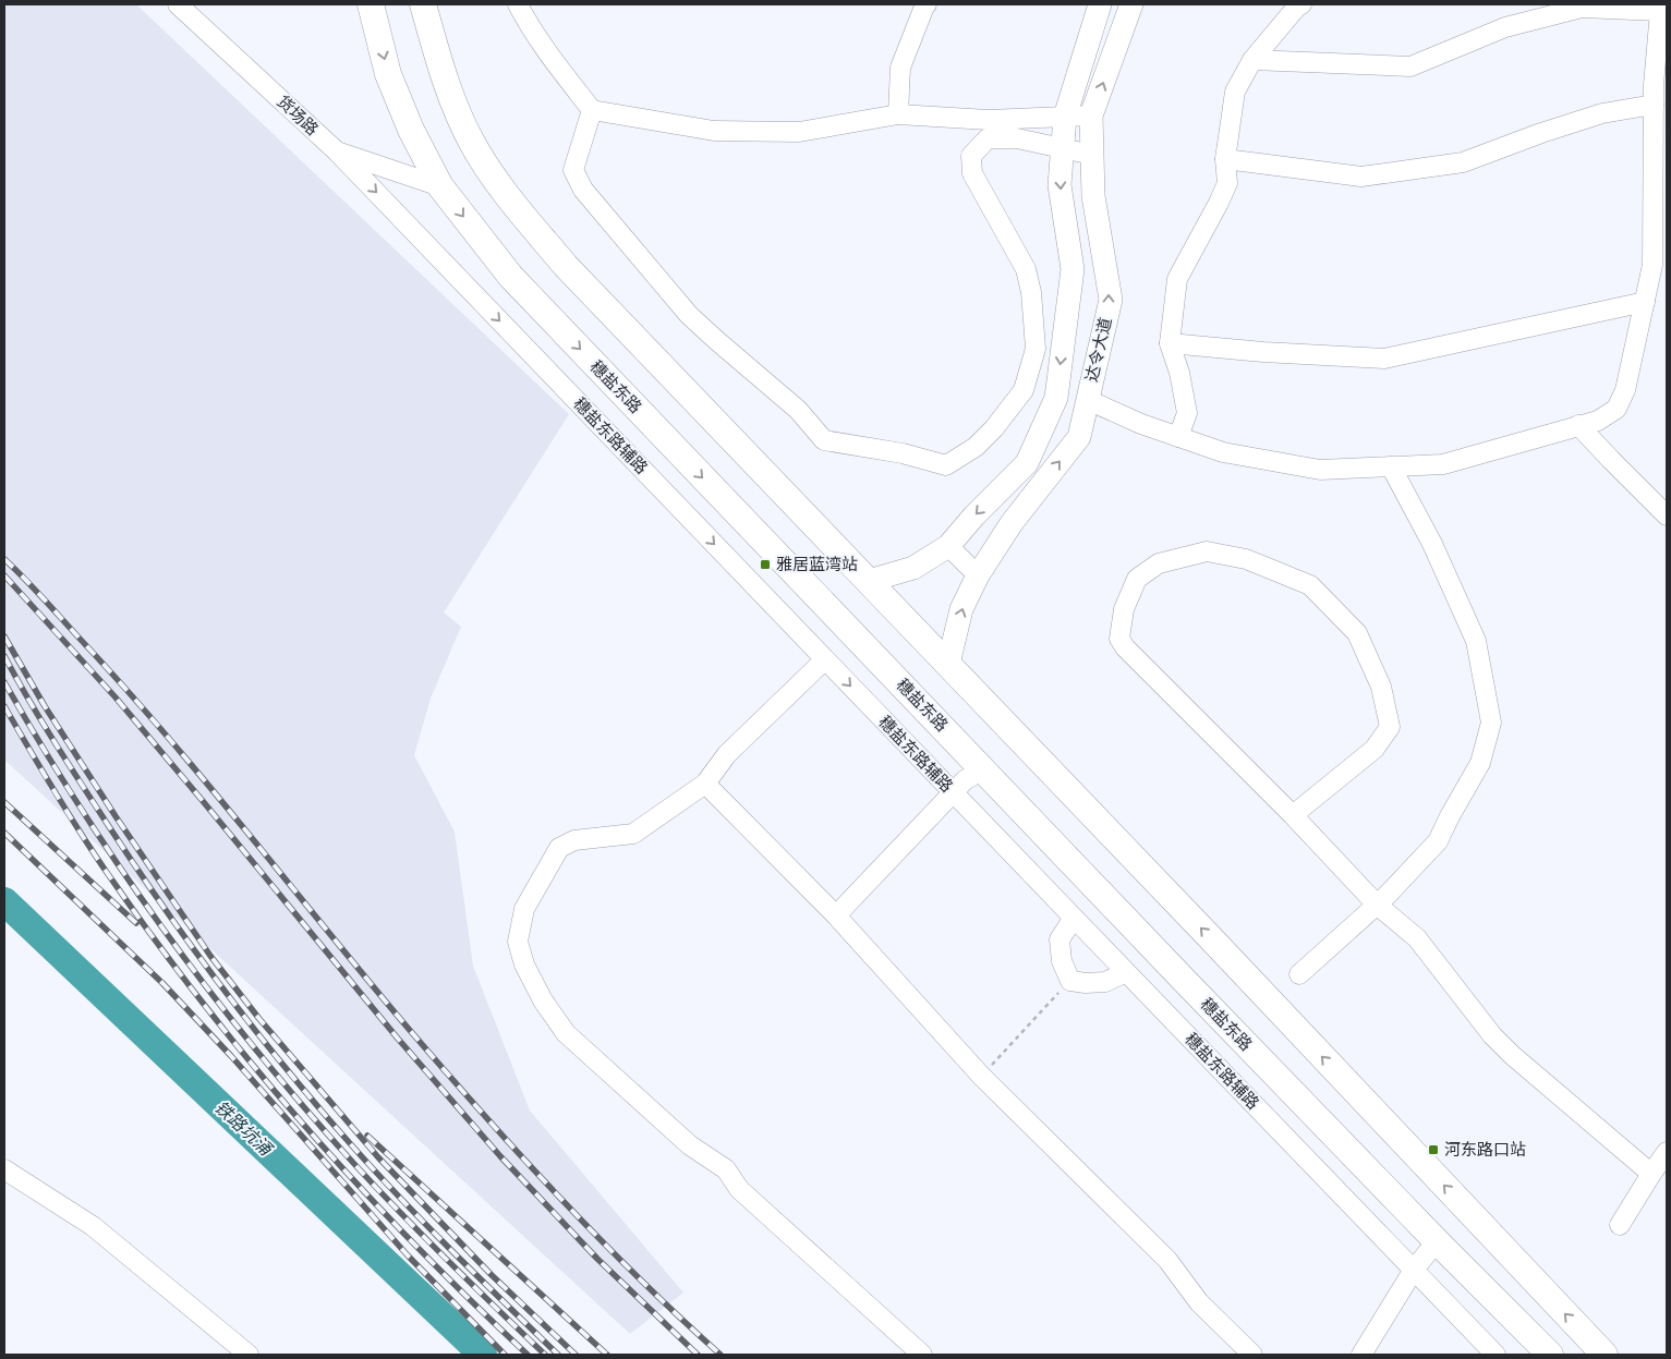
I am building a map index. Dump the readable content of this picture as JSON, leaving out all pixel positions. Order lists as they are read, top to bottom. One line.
{"streets":{"main road":["穗盐东路"],"street":["货场路","达令大道","穗盐东路辅路"]},"crossings":[["货场路","穗盐东路"],["货场路","穗盐东路辅路"]],"one_way":["穗盐东路辅路"],"water":["铁路坑涌"],"places":{"transit":["雅居蓝湾站","河东路口站"]}}
